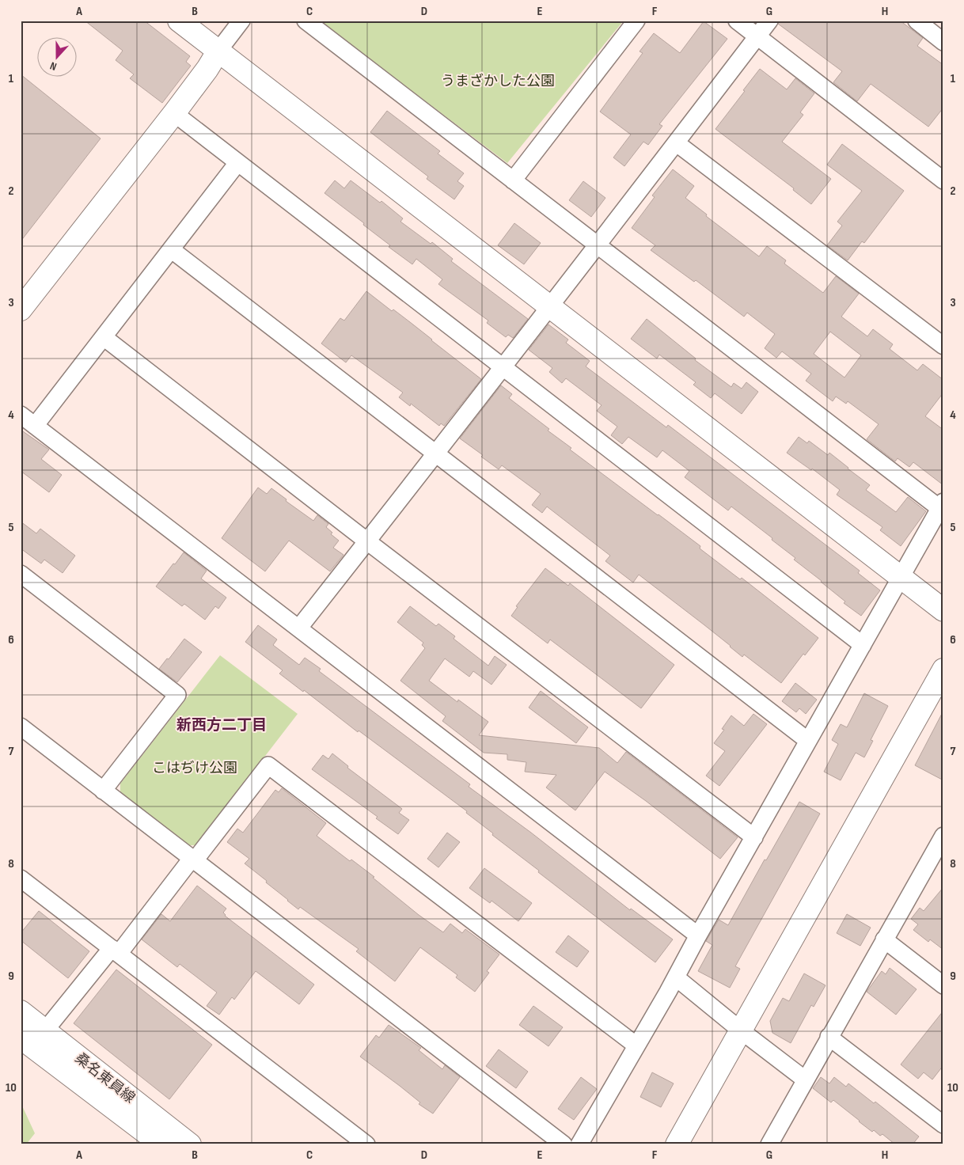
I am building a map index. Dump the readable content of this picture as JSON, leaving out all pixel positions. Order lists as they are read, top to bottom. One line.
{"streets":{"street":["桑名東員線"]},"districts":["新西方二丁目"],"parks":["うまざかした公園","こはぢけ公園"],"north":"bottom","grid":{"columns":["A","B","C","D","E","F","G","H"],"rows":["1","2","3","4","5","6","7","8","9","10"]}}
